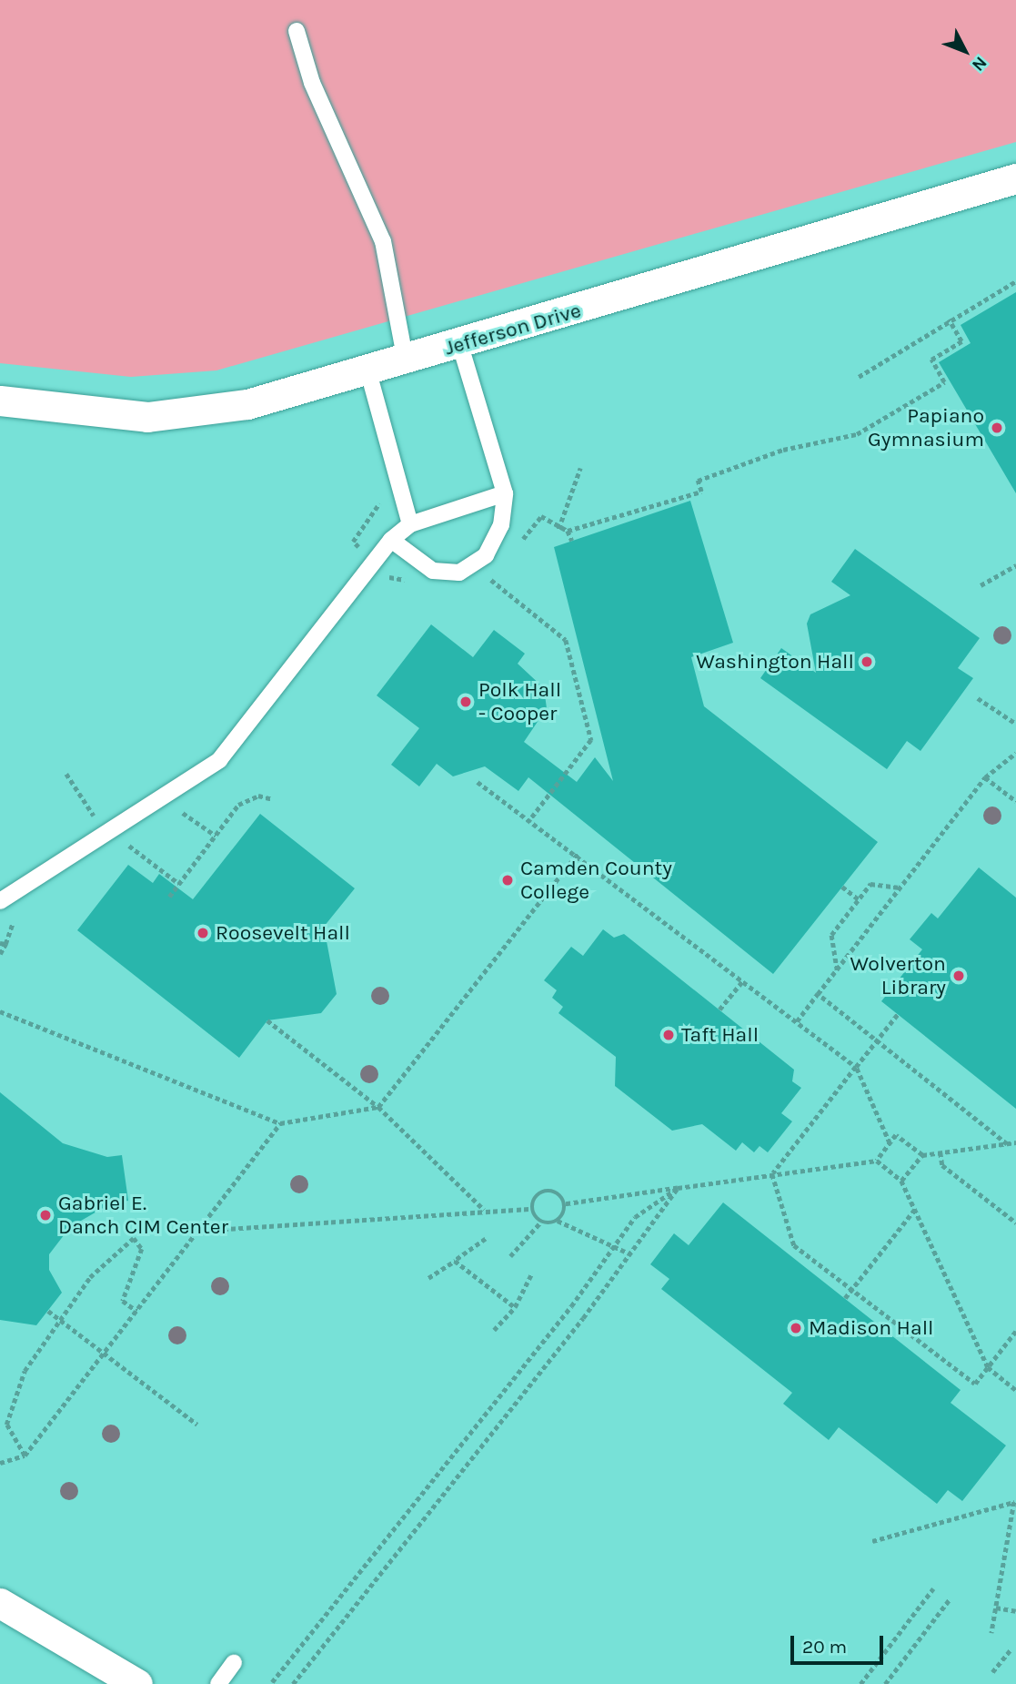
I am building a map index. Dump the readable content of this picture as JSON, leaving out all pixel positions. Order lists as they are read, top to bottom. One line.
{"streets":{"street":["Jefferson Drive"]},"places":["Papiano Gymnasium","Washington Hall","Polk Hall - Cooper","Camden County College","Roosevelt Hall","Wolverton Library","Taft Hall","Gabriel E. Danch CIM Center","Madison Hall"],"scale_bar":"20 m","north":"bottom right"}
